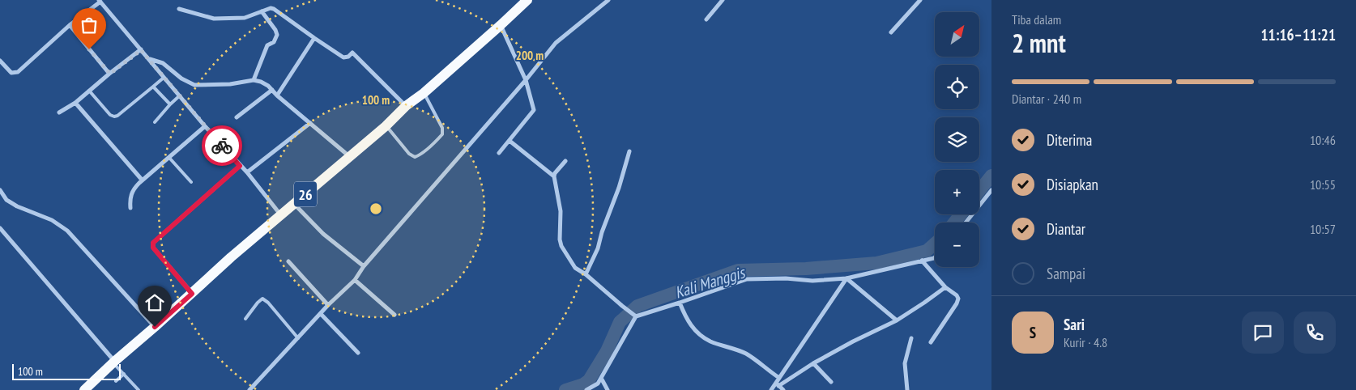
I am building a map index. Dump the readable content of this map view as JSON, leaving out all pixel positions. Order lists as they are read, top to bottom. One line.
{"streets":{"highway":["26"]},"water":["Kali Manggis"],"scale_bar":"100 m","north":"top right","page":{"heading":["2 mnt","Tiba dalam","11:16–11:21"],"panel":["Sari","Kurir · 4.8"],"map_buttons":["+","−"],"bar":"Diantar · 240 m","list":[["Diterima","10:46"],["Disiapkan","10:55"],["Diantar","10:57"],"Sampai"],"round":"S","scale":"100 m"},"rings":["200 m","100 m"]}
